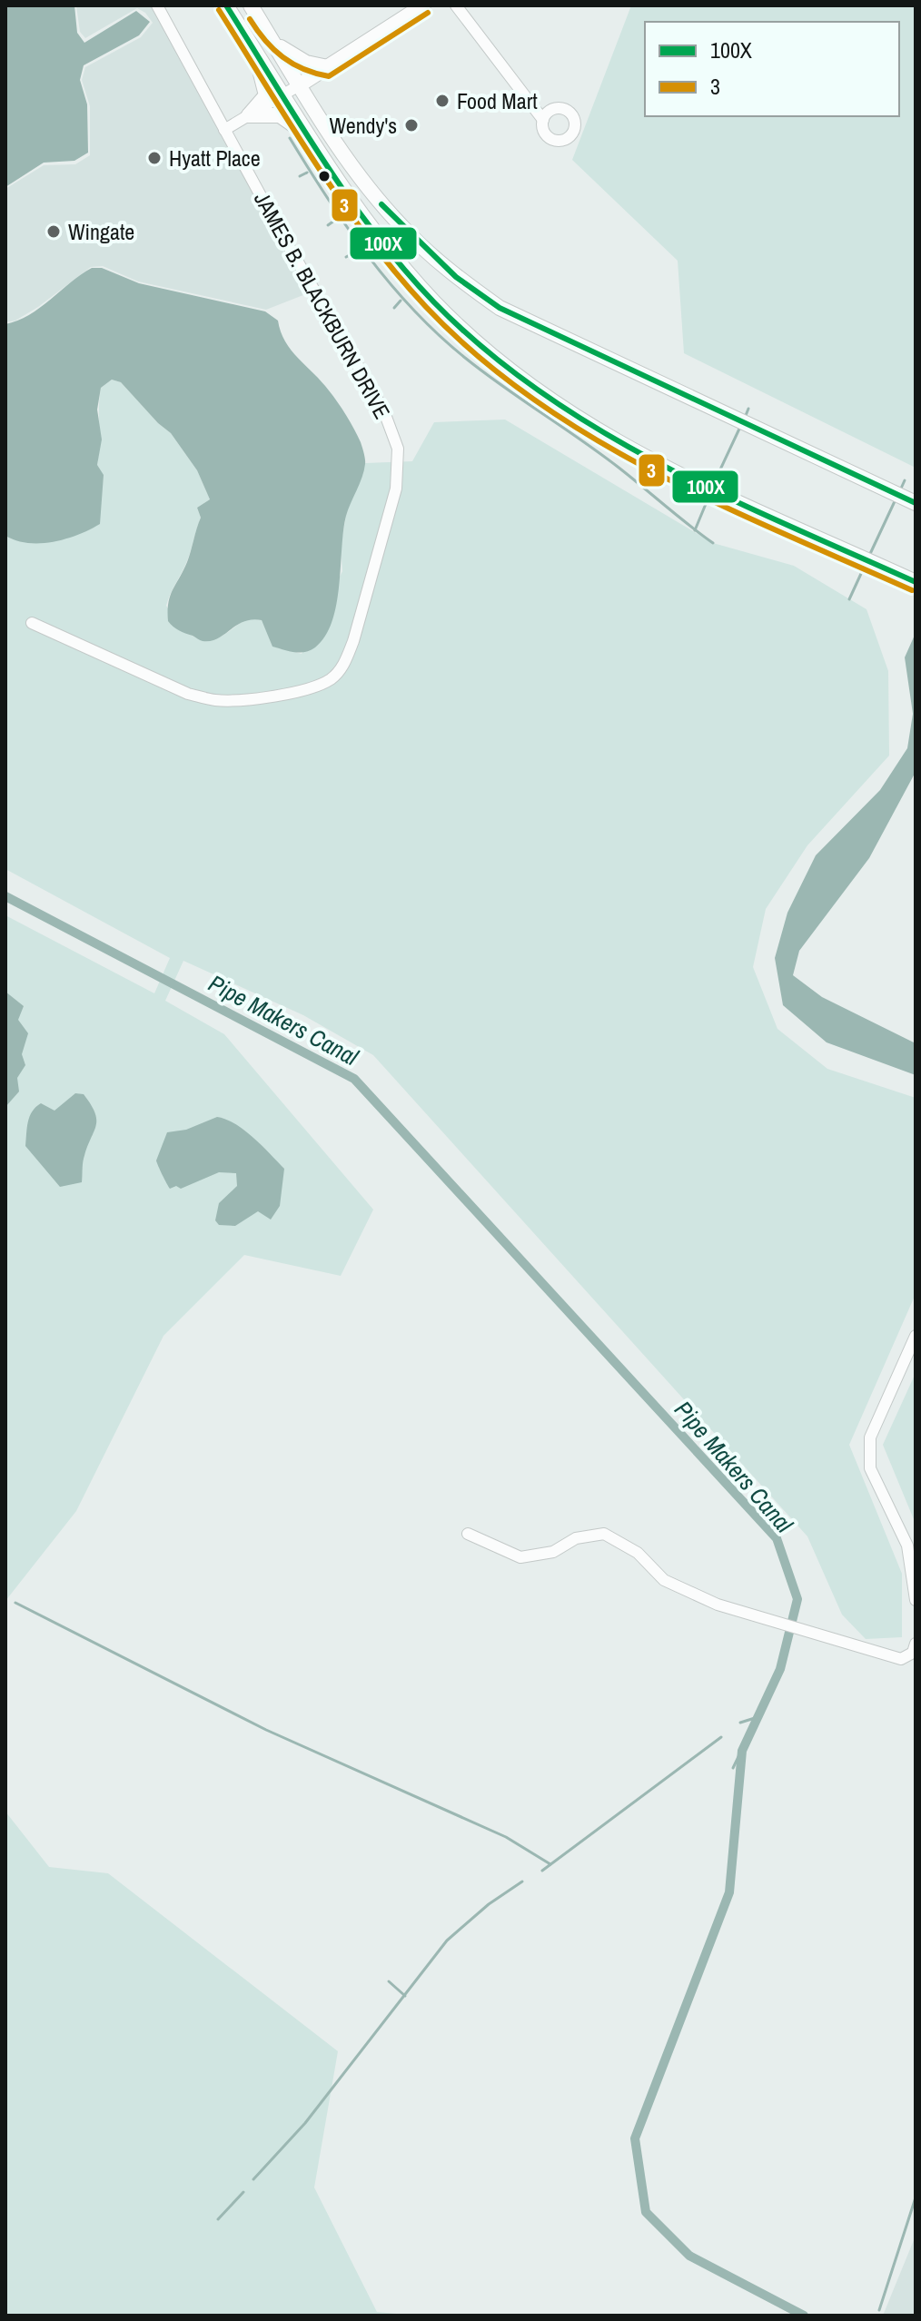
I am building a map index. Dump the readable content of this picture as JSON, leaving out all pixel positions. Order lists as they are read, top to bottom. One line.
{"streets":{"street":["JAMES B. BLACKBURN DRIVE"]},"water":["Pipe Makers Canal"],"places":["Food Mart","Wendy's","Hyatt Place","Wingate"],"lines":["transit line 100X","transit line 3"],"legend":["100X","3"]}
